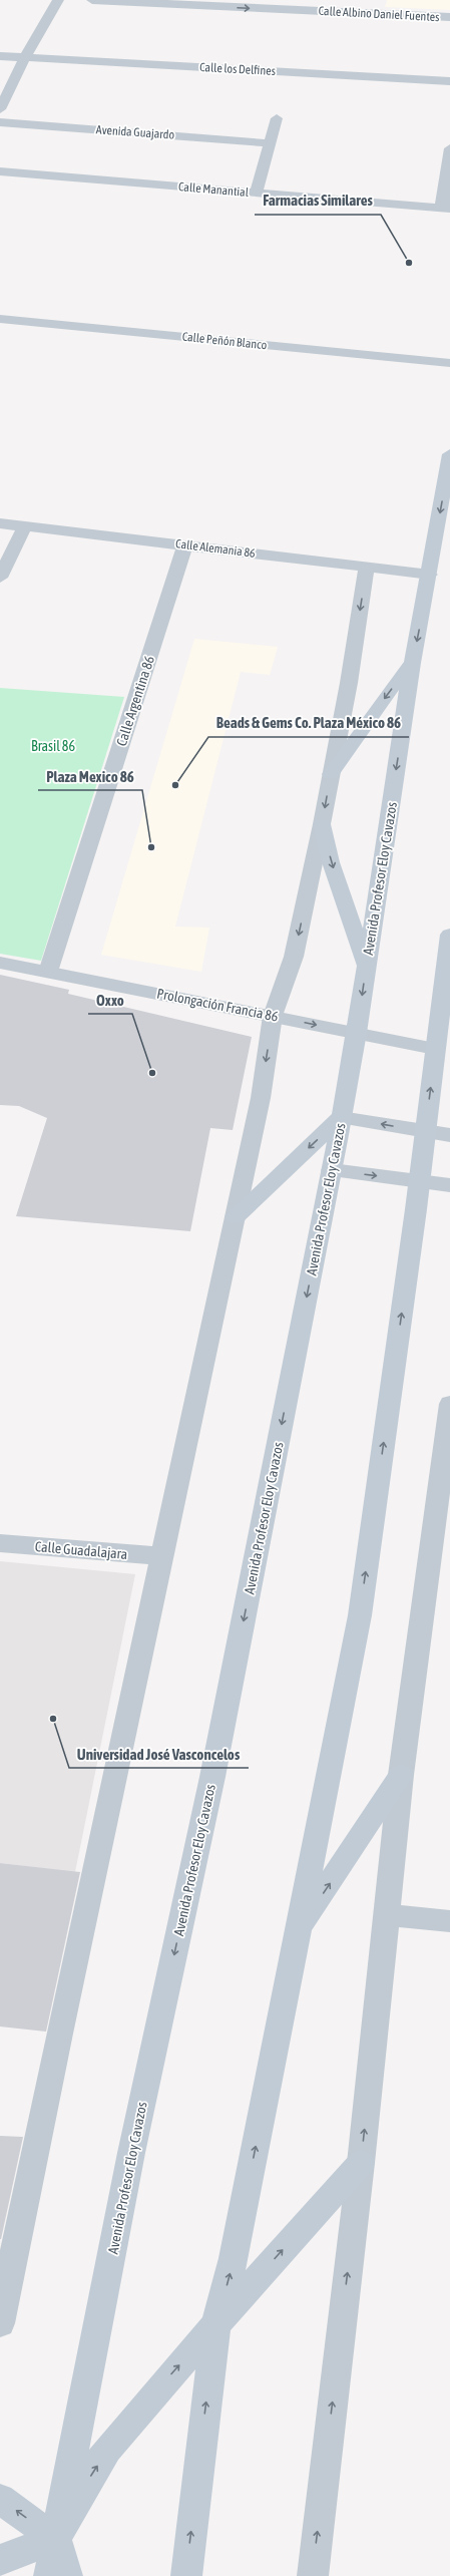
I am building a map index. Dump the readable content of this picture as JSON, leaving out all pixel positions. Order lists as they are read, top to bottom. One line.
{"streets":{"main road":["Avenida Profesor Eloy Cavazos"],"street":["Calle Albino Daniel Fuentes","Calle los Delfines","Avenida Guajardo","Calle Manantial","Calle Peñón Blanco","Calle Alemania 86","Calle Argentina 86","Prolongación Francia 86","Calle Guadalajara"]},"crossings":[["Calle Alemania 86","Calle Argentina 86"],["Calle Alemania 86","Avenida Profesor Eloy Cavazos"],["Calle Argentina 86","Prolongación Francia 86"],["Avenida Profesor Eloy Cavazos","Prolongación Francia 86"]],"one_way":["Calle Albino Daniel Fuentes"],"parks":["Brasil 86"],"places":["Farmacias Similares","Beads & Gems Co. Plaza México 86","Plaza Mexico 86","Oxxo","Universidad José Vasconcelos"]}
